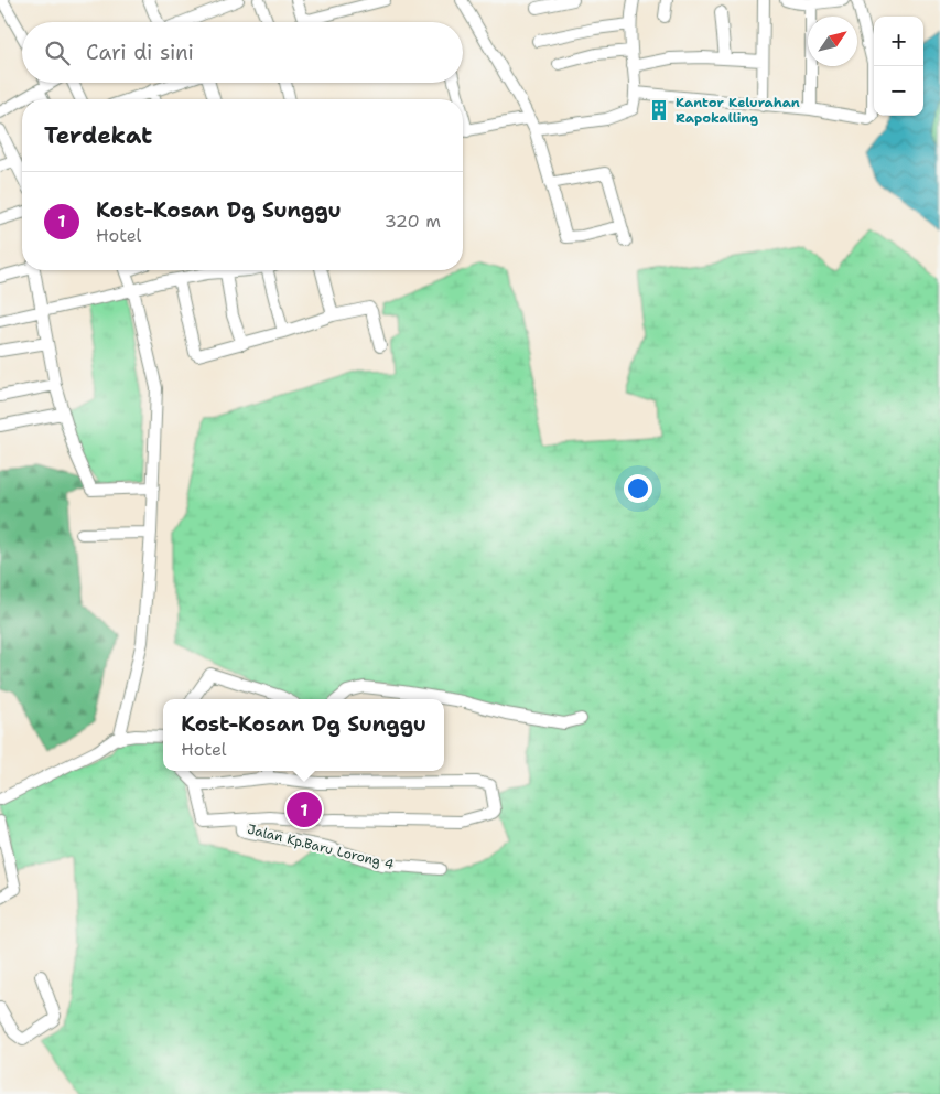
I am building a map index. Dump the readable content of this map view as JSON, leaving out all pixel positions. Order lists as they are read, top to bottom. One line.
{"streets":{"street":["Jalan Kp.Baru Lorong 4"]},"places":{"building":["Kantor Kelurahan Rapokalling"]},"north":"top right","page":{"map_buttons":["+","−"],"search":"Cari di sini","heading":"Terdekat","list":[{"mark":"1","name":"Kost-Kosan Dg Sunggu","note":"Hotel","value":"320 m"}],"popup":["Kost-Kosan Dg Sunggu","Hotel"],"pins":"1"}}
